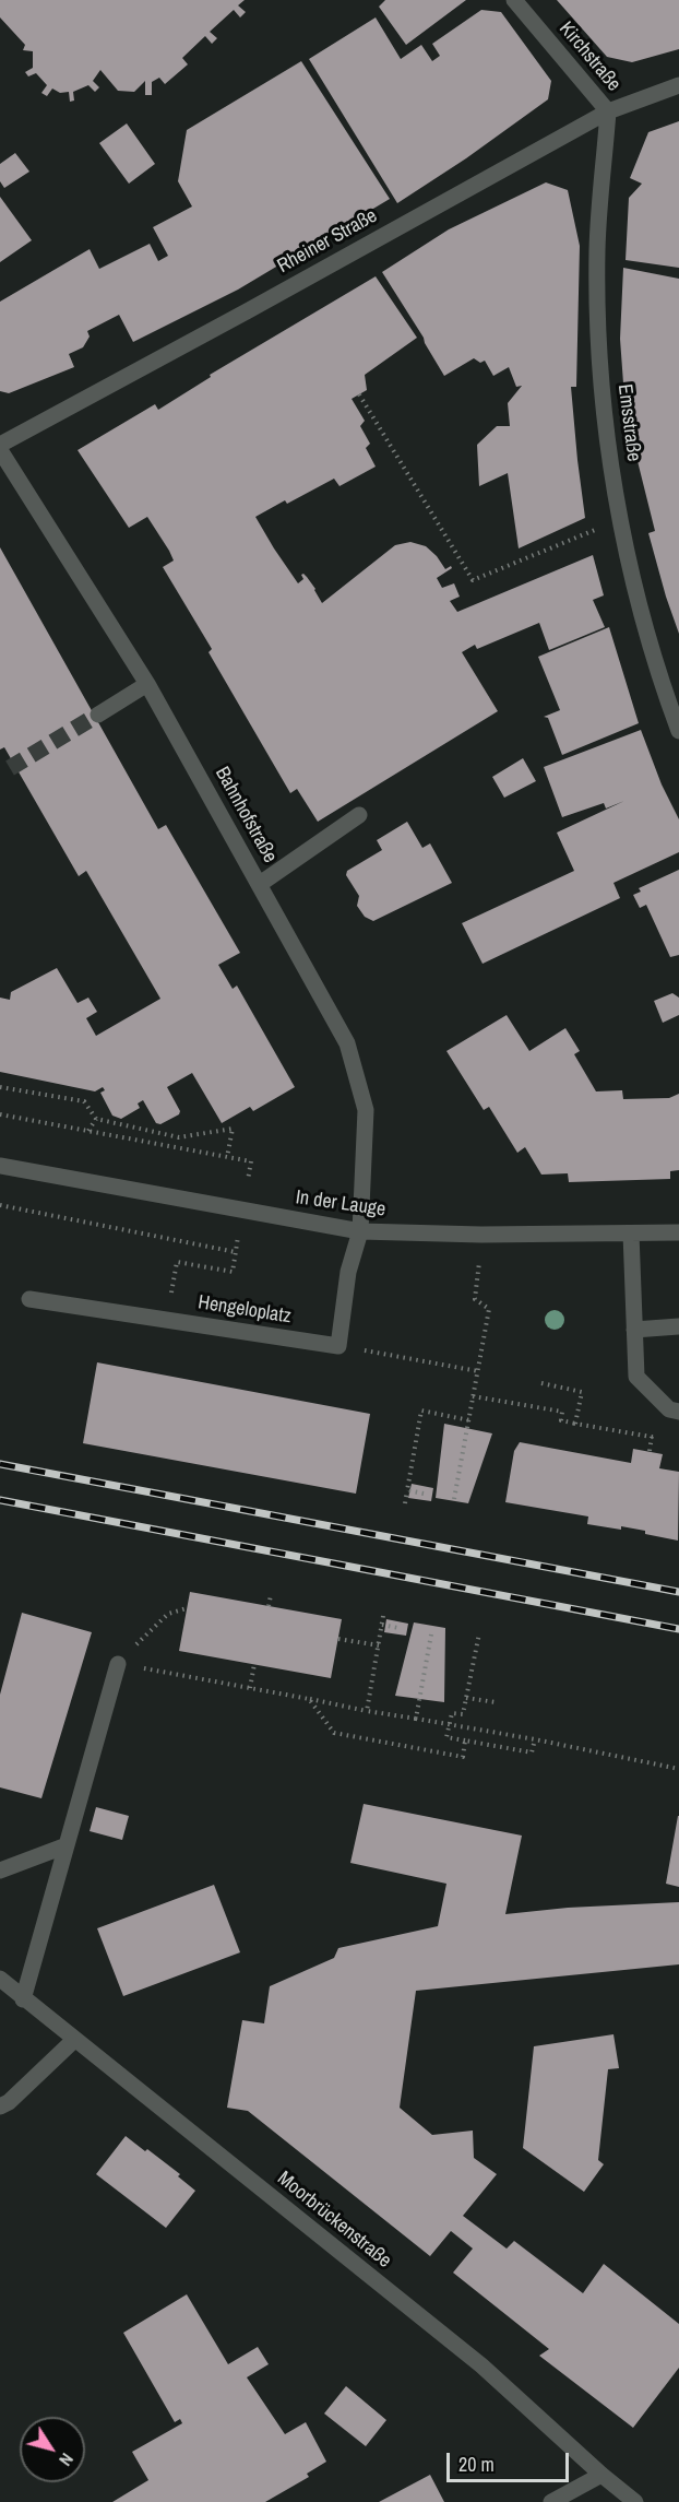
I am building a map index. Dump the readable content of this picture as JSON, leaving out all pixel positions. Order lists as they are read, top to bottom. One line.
{"streets":{"street":["Kirchstraße","Rheiner Straße","Emsstraße","Bahnhofstraße","In der Lauge","Hengeloplatz","Moorbrückenstraße"]},"crossings":[["Kirchstraße","Rheiner Straße"],["Kirchstraße","Emsstraße"],["Rheiner Straße","Emsstraße"],["Bahnhofstraße","In der Lauge"]],"scale_bar":"20 m","north":"bottom right"}
